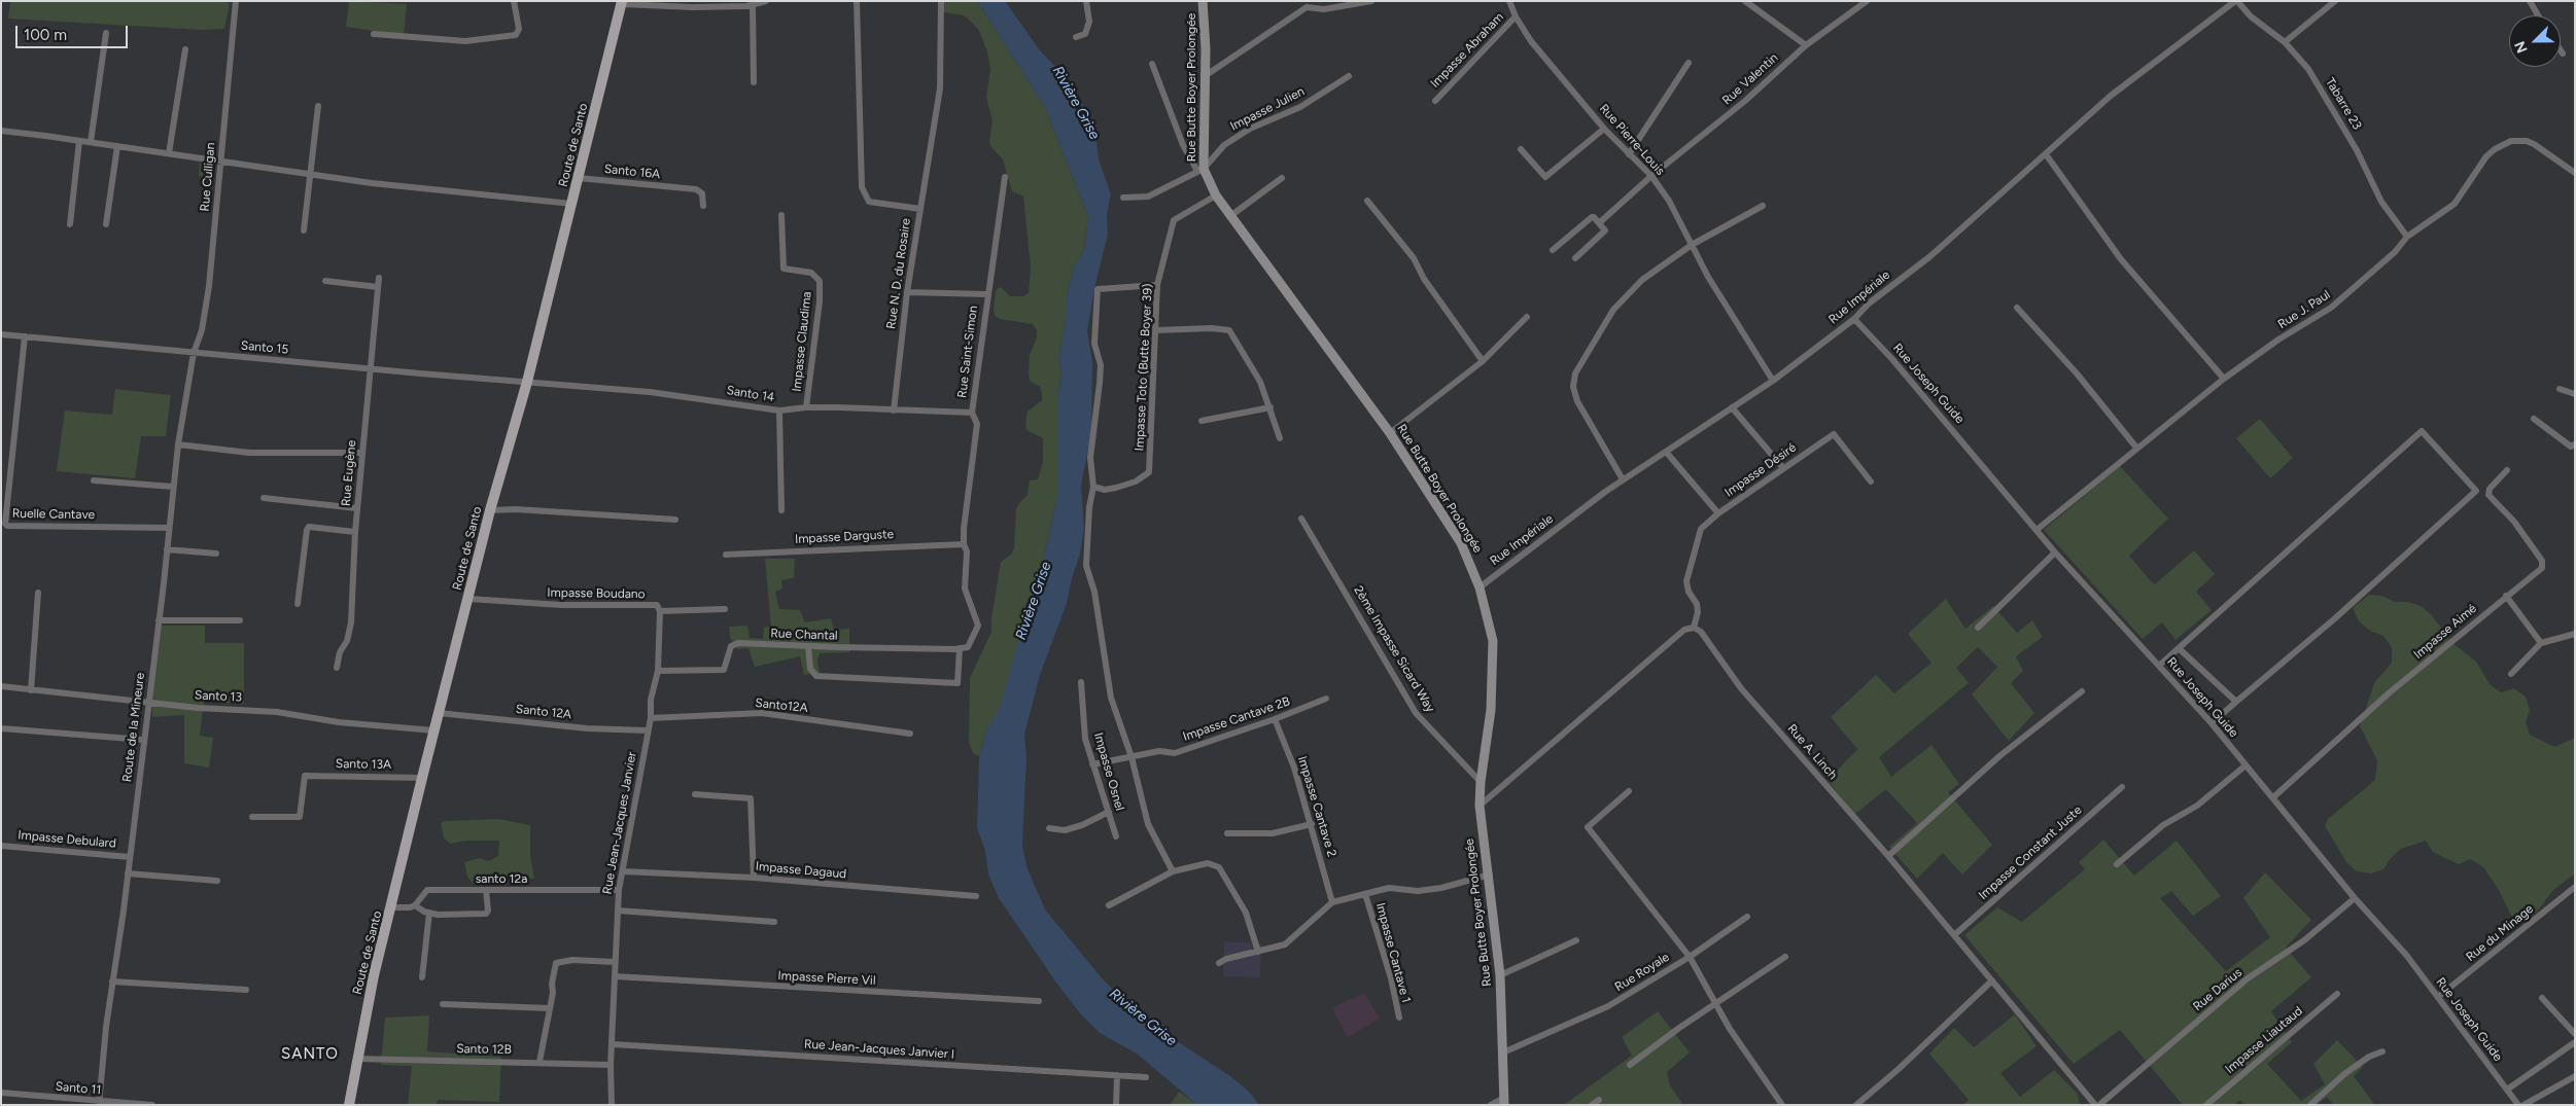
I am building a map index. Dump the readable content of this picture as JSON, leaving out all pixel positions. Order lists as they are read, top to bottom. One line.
{"streets":{"main road":["Route de Santo"],"street":["Impasse Abraham","Rue Valentin","Rue Butte Boyer Prolongée","Tabarre 23","Impasse Julien","Rue Pierre-Louis","Santo 16A","Rue Culligan","Rue N. D. du Rosaire","Rue Impériale","Rue J. Paul","Impasse Claudima","Santo 15","Rue Saint-Simon","Impasse Toto (Butte Boyer 39)","Rue Joseph Guide","Santo 14","Impasse Désiré","Rue Eugène","Ruelle Cantave","Impasse Darguste","Impasse Boudano","Impasse Aimé","Rue Chantal","2ème Impasse Sicard Way","Santo 13","Santo12A","Santo 12A","Impasse Cantave 2B","Route de la Mineure","Rue A. Linch","Santo 13A","Impasse Osnel","Impasse Cantave 2","Rue Jean-Jacques Janvier","Impasse Debulard","Impasse Constant Juste","Impasse Dagaud","santo 12a","Rue du Minage","Impasse Cantave 1","Rue Royale","Impasse Pierre Vil","Rue Darius","Impasse Liautaud","Santo 12B","Rue Jean-Jacques Janvier I","Santo 11"]},"crossings":[["Impasse Abraham","Rue Pierre-Louis"],["Rue Valentin","Rue Pierre-Louis"],["Rue Butte Boyer Prolongée","Impasse Julien"],["Rue Butte Boyer Prolongée","Rue Impériale"],["Rue Butte Boyer Prolongée","Impasse Toto (Butte Boyer 39)"],["Rue Butte Boyer Prolongée","2ème Impasse Sicard Way"],["Rue Butte Boyer Prolongée","Rue Royale"],["Tabarre 23","Rue Impériale"],["Tabarre 23","Rue J. Paul"],["Rue Pierre-Louis","Rue Impériale"],["Route de Santo","Santo 16A"],["Route de Santo","Santo 15"],["Route de Santo","Santo 14"],["Route de Santo","Impasse Boudano"],["Route de Santo","Santo 13"],["Route de Santo","Santo 12A"],["Route de Santo","Santo 13A"],["Route de Santo","Santo 12B"],["Rue Culligan","Santo 15"],["Rue Culligan","Route de la Mineure"],["Rue N. D. du Rosaire","Santo 14"],["Rue Impériale","Rue Joseph Guide"],["Rue Impériale","Impasse Désiré"],["Rue J. Paul","Rue Joseph Guide"],["Impasse Claudima","Santo 14"],["Santo 15","Santo 14"],["Santo 15","Rue Eugène"],["Santo 15","Ruelle Cantave"],["Santo 15","Route de la Mineure"],["Rue Saint-Simon","Santo 14"],["Rue Saint-Simon","Impasse Darguste"],["Rue Saint-Simon","Rue Chantal"],["Rue Joseph Guide","Impasse Aimé"],["Rue Joseph Guide","Rue du Minage"],["Rue Joseph Guide","Rue Darius"],["Ruelle Cantave","Route de la Mineure"],["Impasse Boudano","Rue Chantal"],["Impasse Boudano","Rue Jean-Jacques Janvier"],["Rue Chantal","Rue Jean-Jacques Janvier"],["Santo 13","Route de la Mineure"],["Santo12A","Rue Jean-Jacques Janvier"],["Santo 12A","Rue Jean-Jacques Janvier"],["Impasse Cantave 2B","Impasse Osnel"],["Impasse Cantave 2B","Impasse Cantave 2"],["Route de la Mineure","Impasse Debulard"],["Route de la Mineure","Santo 11"],["Rue A. Linch","Impasse Constant Juste"],["Rue Jean-Jacques Janvier","Impasse Dagaud"],["Rue Jean-Jacques Janvier","santo 12a"],["Rue Jean-Jacques Janvier","Impasse Pierre Vil"],["Rue Jean-Jacques Janvier","Santo 12B"],["Rue Jean-Jacques Janvier","Rue Jean-Jacques Janvier I"]],"districts":["SANTO"],"water":["Rivière Grise"],"scale_bar":"100 m","north":"bottom left"}
